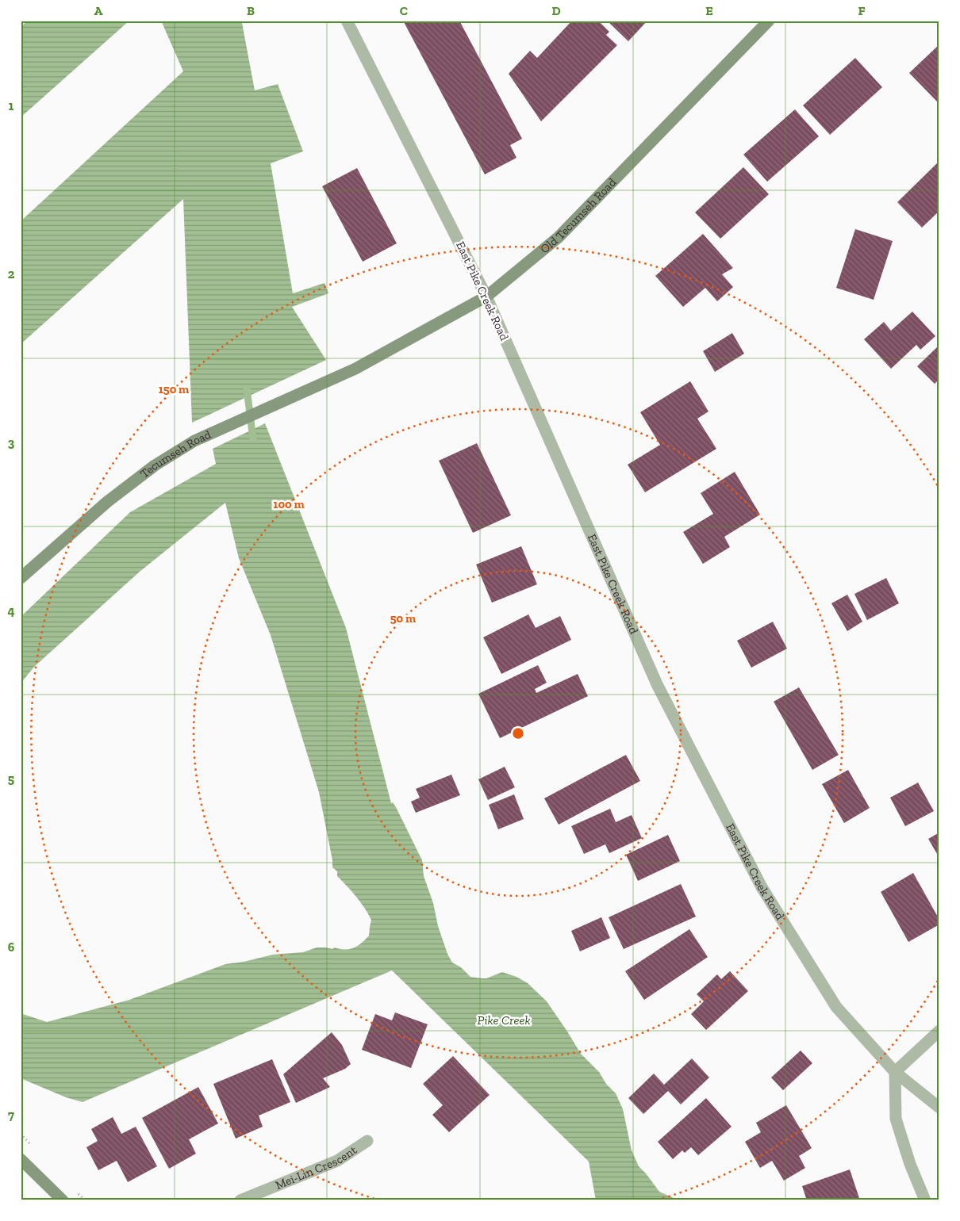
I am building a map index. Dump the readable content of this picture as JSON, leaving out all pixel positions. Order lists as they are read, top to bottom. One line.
{"streets":{"main road":["Old Tecumseh Road","Tecumseh Road"],"street":["East Pike Creek Road","Mei-Lin Crescent"]},"crossings":[["Old Tecumseh Road","East Pike Creek Road"],["Old Tecumseh Road","Tecumseh Road"]],"water":["Pike Creek"],"grid":{"columns":["A","B","C","D","E","F"],"rows":["1","2","3","4","5","6","7"]},"rings":["150 m","100 m","50 m"]}
